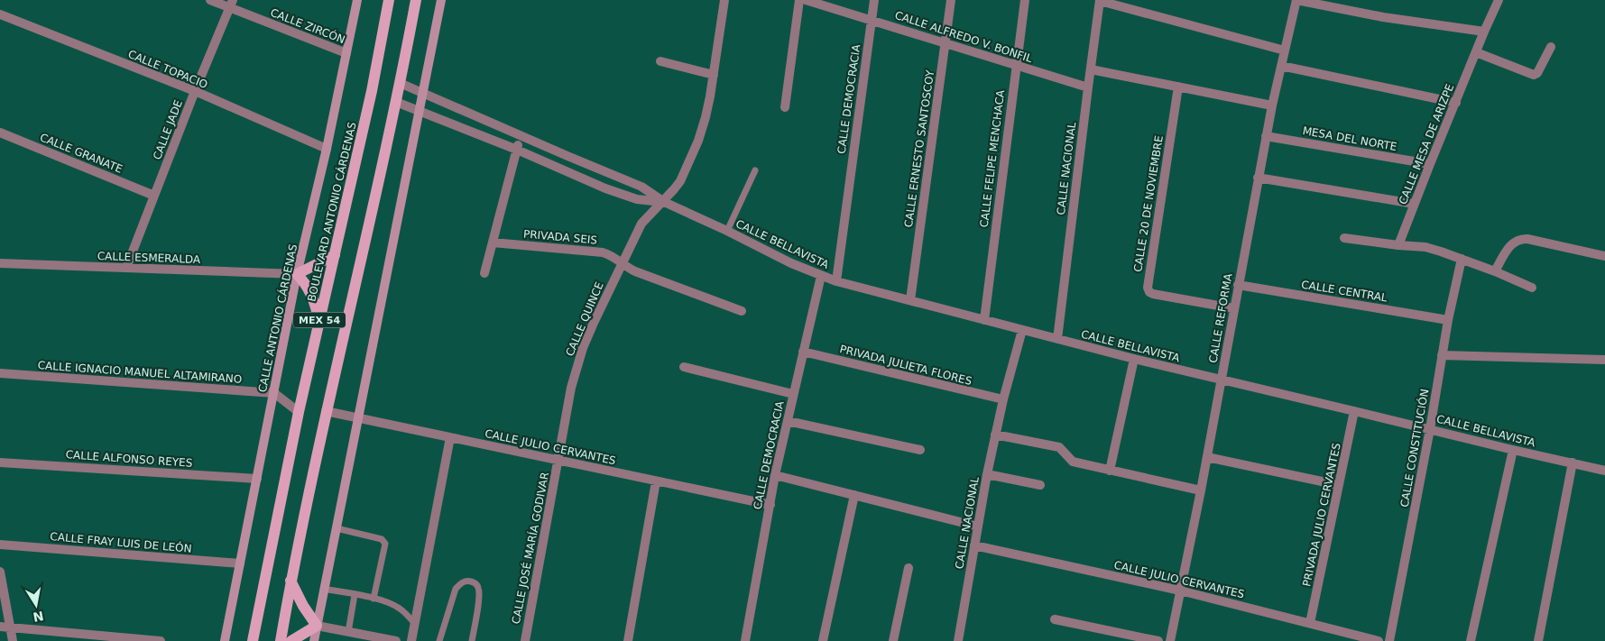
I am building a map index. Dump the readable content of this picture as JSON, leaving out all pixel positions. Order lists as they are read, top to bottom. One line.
{"streets":{"main road":["BOULEVARD ANTONIO CÁRDENAS","MEX 54"],"street":["CALLE ZIRCÓN","CALLE ALFREDO V. BONFIL","CALLE TOPACIO","CALLE DEMOCRACIA","CALLE JADE","MESA DEL NORTE","CALLE MESA DE ARIZPE","CALLE ERNESTO SANTOSCOY","CALLE GRANATE","CALLE FELIPE MENCHACA","CALLE NACIONAL","CALLE 20 DE NOVIEMBRE","PRIVADA SEIS","CALLE BELLAVISTA","CALLE ESMERALDA","CALLE CENTRAL","CALLE ANTONIO CÁRDENAS","CALLE REFORMA","CALLE QUINCE","PRIVADA JULIETA FLORES","CALLE IGNACIO MANUEL ALTAMIRANO","CALLE JULIO CERVANTES","CALLE CONSTITUCIÓN","CALLE ALFONSO REYES","PRIVADA JULIO CERVANTES","CALLE FRAY LUIS DE LEÓN","CALLE JOSÉ MARÍA GODIVAR"]},"crossings":[["CALLE ZIRCÓN","CALLE JADE"],["CALLE ZIRCÓN","CALLE ANTONIO CÁRDENAS"],["CALLE ALFREDO V. BONFIL","CALLE DEMOCRACIA"],["CALLE ALFREDO V. BONFIL","CALLE ERNESTO SANTOSCOY"],["CALLE ALFREDO V. BONFIL","CALLE FELIPE MENCHACA"],["CALLE ALFREDO V. BONFIL","CALLE NACIONAL"],["CALLE TOPACIO","CALLE JADE"],["CALLE TOPACIO","CALLE ANTONIO CÁRDENAS"],["CALLE DEMOCRACIA","CALLE BELLAVISTA"],["CALLE DEMOCRACIA","PRIVADA JULIETA FLORES"],["CALLE DEMOCRACIA","CALLE JULIO CERVANTES"],["CALLE JADE","CALLE GRANATE"],["CALLE JADE","CALLE ESMERALDA"],["MESA DEL NORTE","CALLE MESA DE ARIZPE"],["MESA DEL NORTE","CALLE REFORMA"],["CALLE ERNESTO SANTOSCOY","CALLE BELLAVISTA"],["CALLE FELIPE MENCHACA","CALLE BELLAVISTA"],["CALLE NACIONAL","CALLE BELLAVISTA"],["CALLE NACIONAL","PRIVADA JULIETA FLORES"],["CALLE NACIONAL","CALLE JULIO CERVANTES"],["CALLE 20 DE NOVIEMBRE","CALLE REFORMA"],["PRIVADA SEIS","CALLE QUINCE"],["CALLE BELLAVISTA","CALLE REFORMA"],["CALLE BELLAVISTA","CALLE QUINCE"],["CALLE BELLAVISTA","MEX 54"],["CALLE BELLAVISTA","CALLE CONSTITUCIÓN"],["CALLE BELLAVISTA","PRIVADA JULIO CERVANTES"],["CALLE ESMERALDA","CALLE ANTONIO CÁRDENAS"],["CALLE CENTRAL","CALLE REFORMA"],["CALLE CENTRAL","CALLE CONSTITUCIÓN"],["CALLE ANTONIO CÁRDENAS","CALLE IGNACIO MANUEL ALTAMIRANO"],["CALLE ANTONIO CÁRDENAS","CALLE ALFONSO REYES"],["CALLE ANTONIO CÁRDENAS","CALLE FRAY LUIS DE LEÓN"],["CALLE REFORMA","CALLE JULIO CERVANTES"],["CALLE QUINCE","CALLE JULIO CERVANTES"],["CALLE QUINCE","CALLE JOSÉ MARÍA GODIVAR"],["MEX 54","CALLE JULIO CERVANTES"],["CALLE JULIO CERVANTES","PRIVADA JULIO CERVANTES"],["CALLE JULIO CERVANTES","CALLE JOSÉ MARÍA GODIVAR"]],"north":"bottom"}
